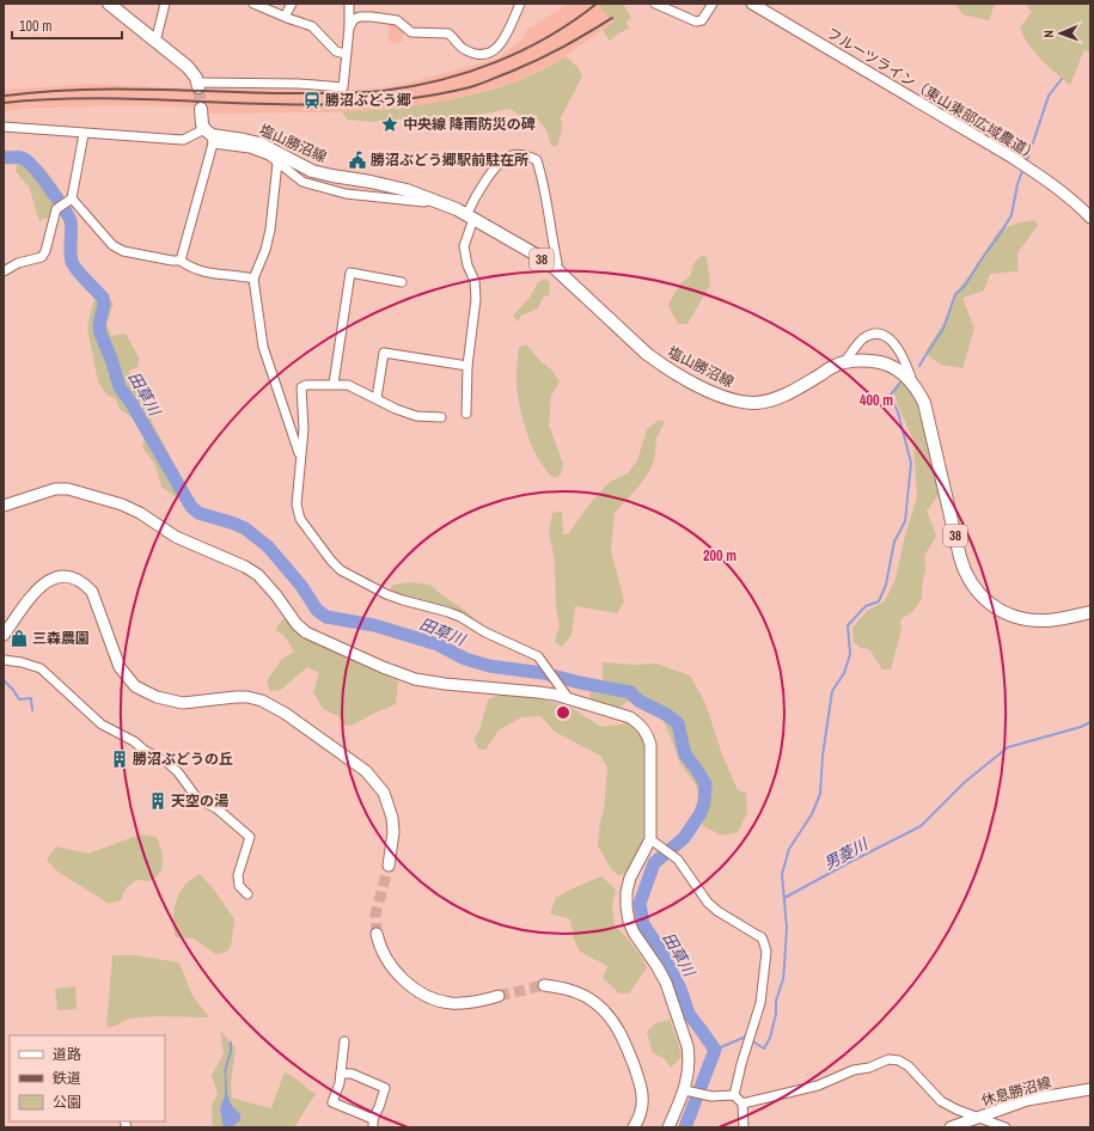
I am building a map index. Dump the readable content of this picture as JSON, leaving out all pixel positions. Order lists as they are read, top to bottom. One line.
{"streets":{"main road":["塩山勝沼線","38"],"street":["フルーツライン（東山東部広域農道）","休息勝沼線"]},"water":["田草川","男菱川"],"places":{"station":["勝沼ぶどう郷"],"place":["中央線 降雨防災の碑"],"public building":["勝沼ぶどう郷駅前駐在所"],"shop":["三森農園"],"building":["勝沼ぶどうの丘","天空の湯"]},"legend":["道路","鉄道","公園"],"scale_bar":"100 m","north":"left","rings":["400 m","200 m"]}
